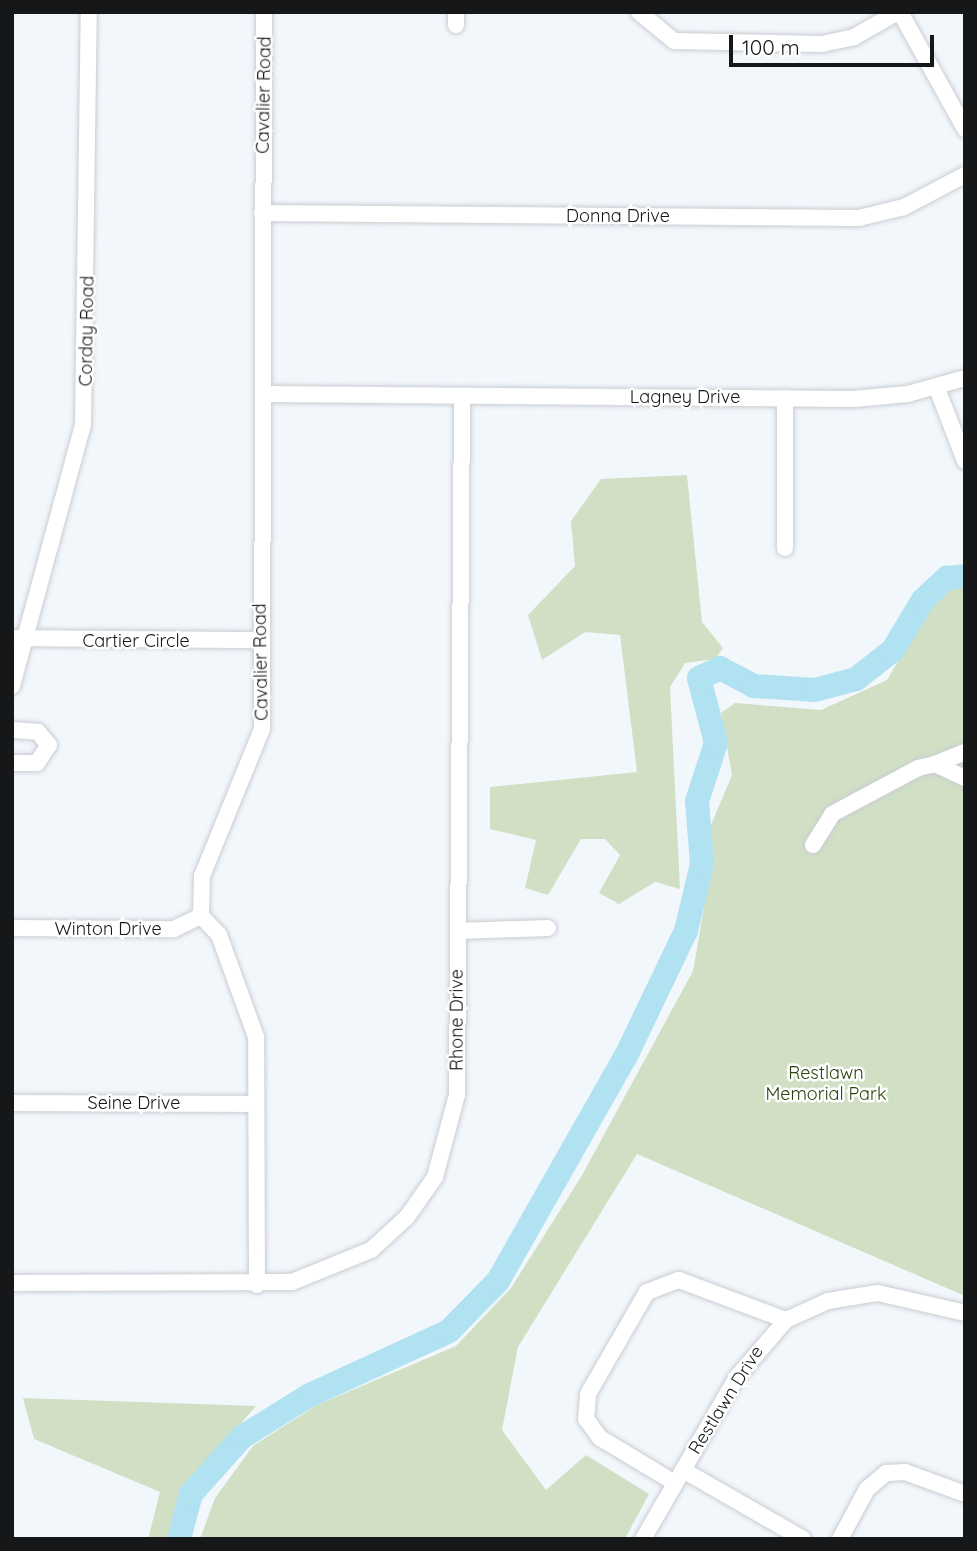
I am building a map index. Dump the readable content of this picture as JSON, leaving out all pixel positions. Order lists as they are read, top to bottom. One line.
{"streets":{"street":["Cavalier Road","Donna Drive","Corday Road","Lagney Drive","Cartier Circle","Winton Drive","Rhone Drive","Seine Drive","Restlawn Drive"]},"crossings":[["Cavalier Road","Donna Drive"],["Cavalier Road","Lagney Drive"],["Cavalier Road","Cartier Circle"],["Cavalier Road","Winton Drive"],["Corday Road","Cartier Circle"],["Lagney Drive","Rhone Drive"]],"parks":["Restlawn Memorial Park"],"scale_bar":"100 m"}
